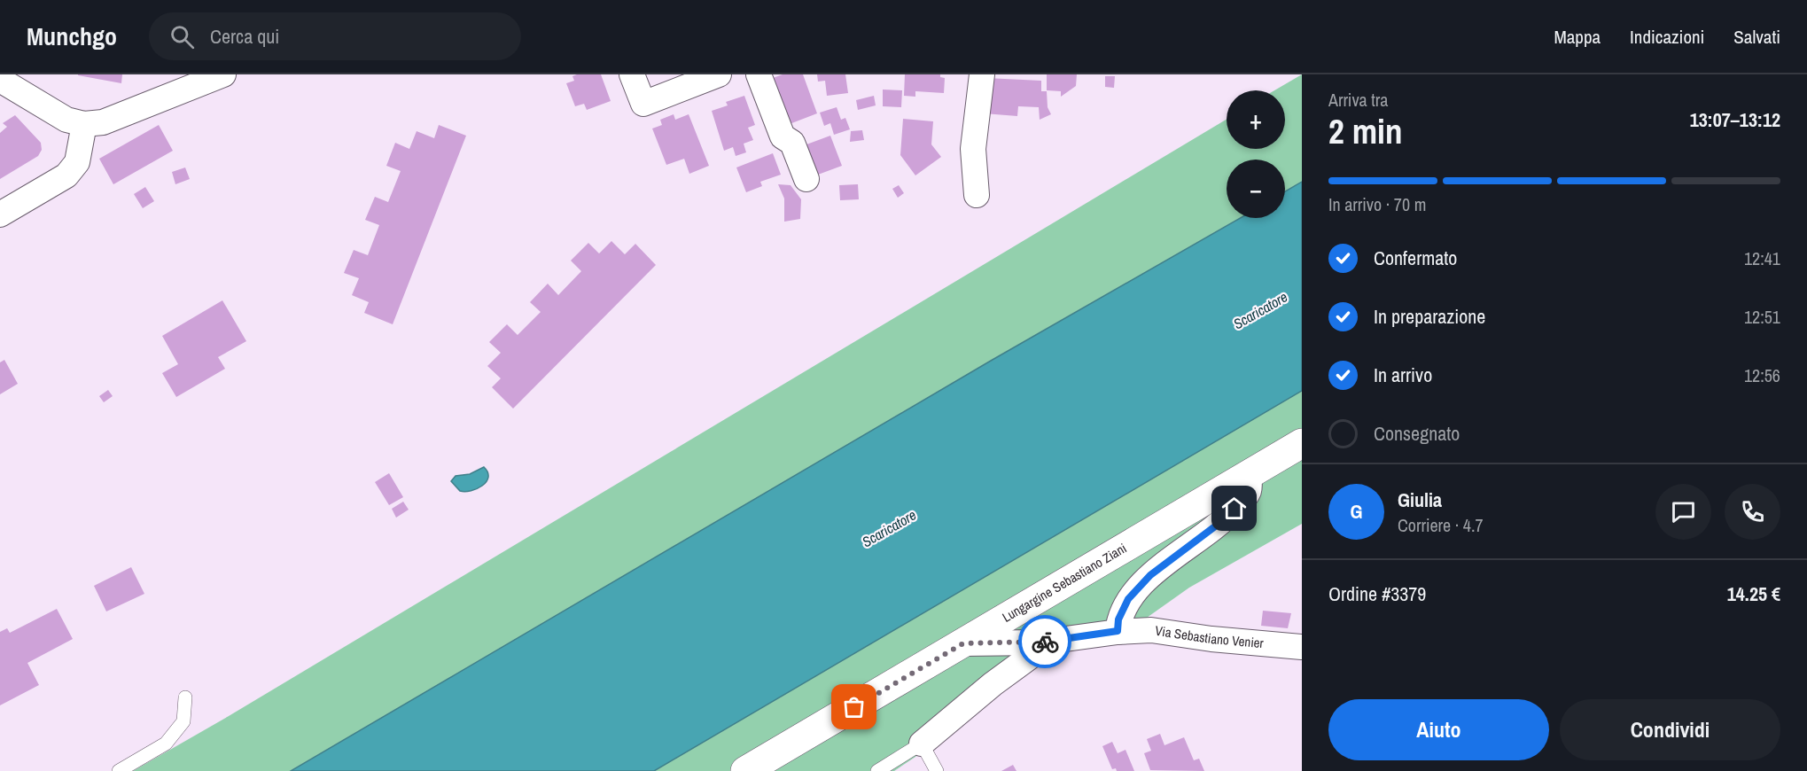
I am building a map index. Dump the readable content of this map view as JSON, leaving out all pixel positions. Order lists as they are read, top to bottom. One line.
{"streets":{"street":["Lungargine Sebastiano Ziani","Via Sebastiano Venier"]},"crossings":[["Lungargine Sebastiano Ziani","Via Sebastiano Venier"]],"water":["Scaricatore"],"page":{"header":"Munchgo","search":"Cerca qui","nav":["Mappa","Indicazioni","Salvati"],"heading":["2 min","Arriva tra","13:07–13:12"],"panel":["Giulia","Corriere · 4.7","Ordine #3379","14.25 €"],"map_buttons":["+","−"],"bar":"In arrivo · 70 m","list":[["Confermato","12:41"],["In preparazione","12:51"],["In arrivo","12:56"],"Consegnato"],"round":"G","buttons":["Aiuto","Condividi"]}}
